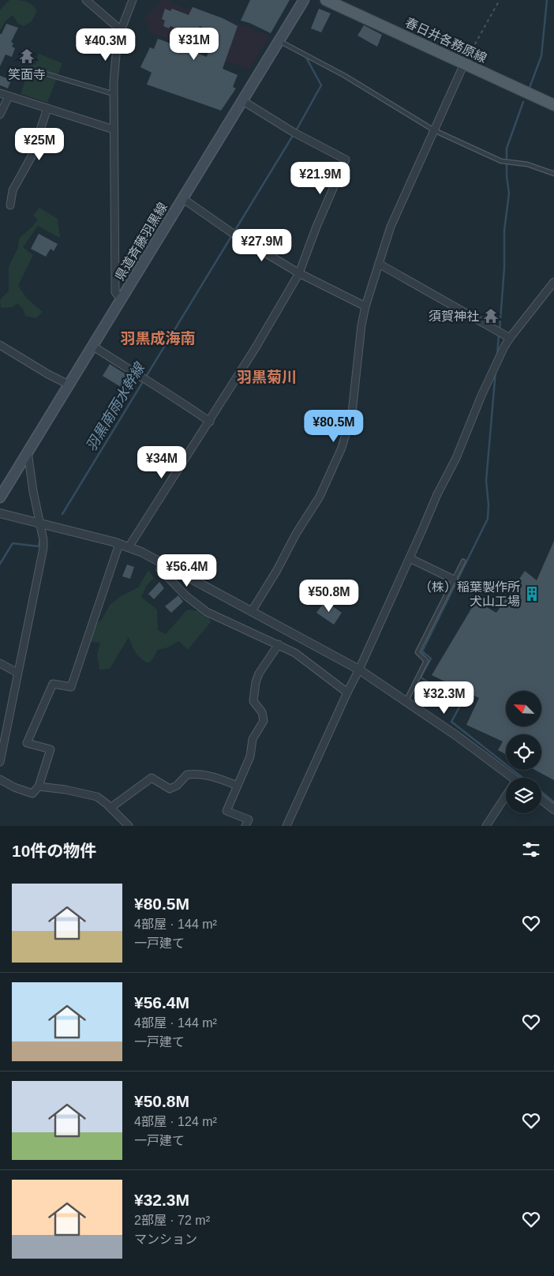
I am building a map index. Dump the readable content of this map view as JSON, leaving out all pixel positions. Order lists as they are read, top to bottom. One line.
{"streets":{"main road":["春日井各務原線","県道斉藤羽黒線"]},"districts":["羽黒成海南","羽黒菊川"],"water":["羽黒南雨水幹線"],"places":{"temple":["笑面寺","須賀神社"],"building":["（株）稲葉製作所 犬山工場"]},"north":"top left","page":{"price":["¥31M","¥40.3M","¥25M","¥21.9M","¥27.9M","¥80.5M","¥34M","¥56.4M","¥50.8M","¥32.3M"],"heading":"10件の物件","list":[{"name":"¥80.5M","note":"4部屋 · 144 m² · 一戸建て"},{"name":"¥56.4M","note":"4部屋 · 144 m² · 一戸建て"},{"name":"¥50.8M","note":"4部屋 · 124 m² · 一戸建て"},{"name":"¥32.3M","note":"2部屋 · 72 m² · マンション"}]}}
